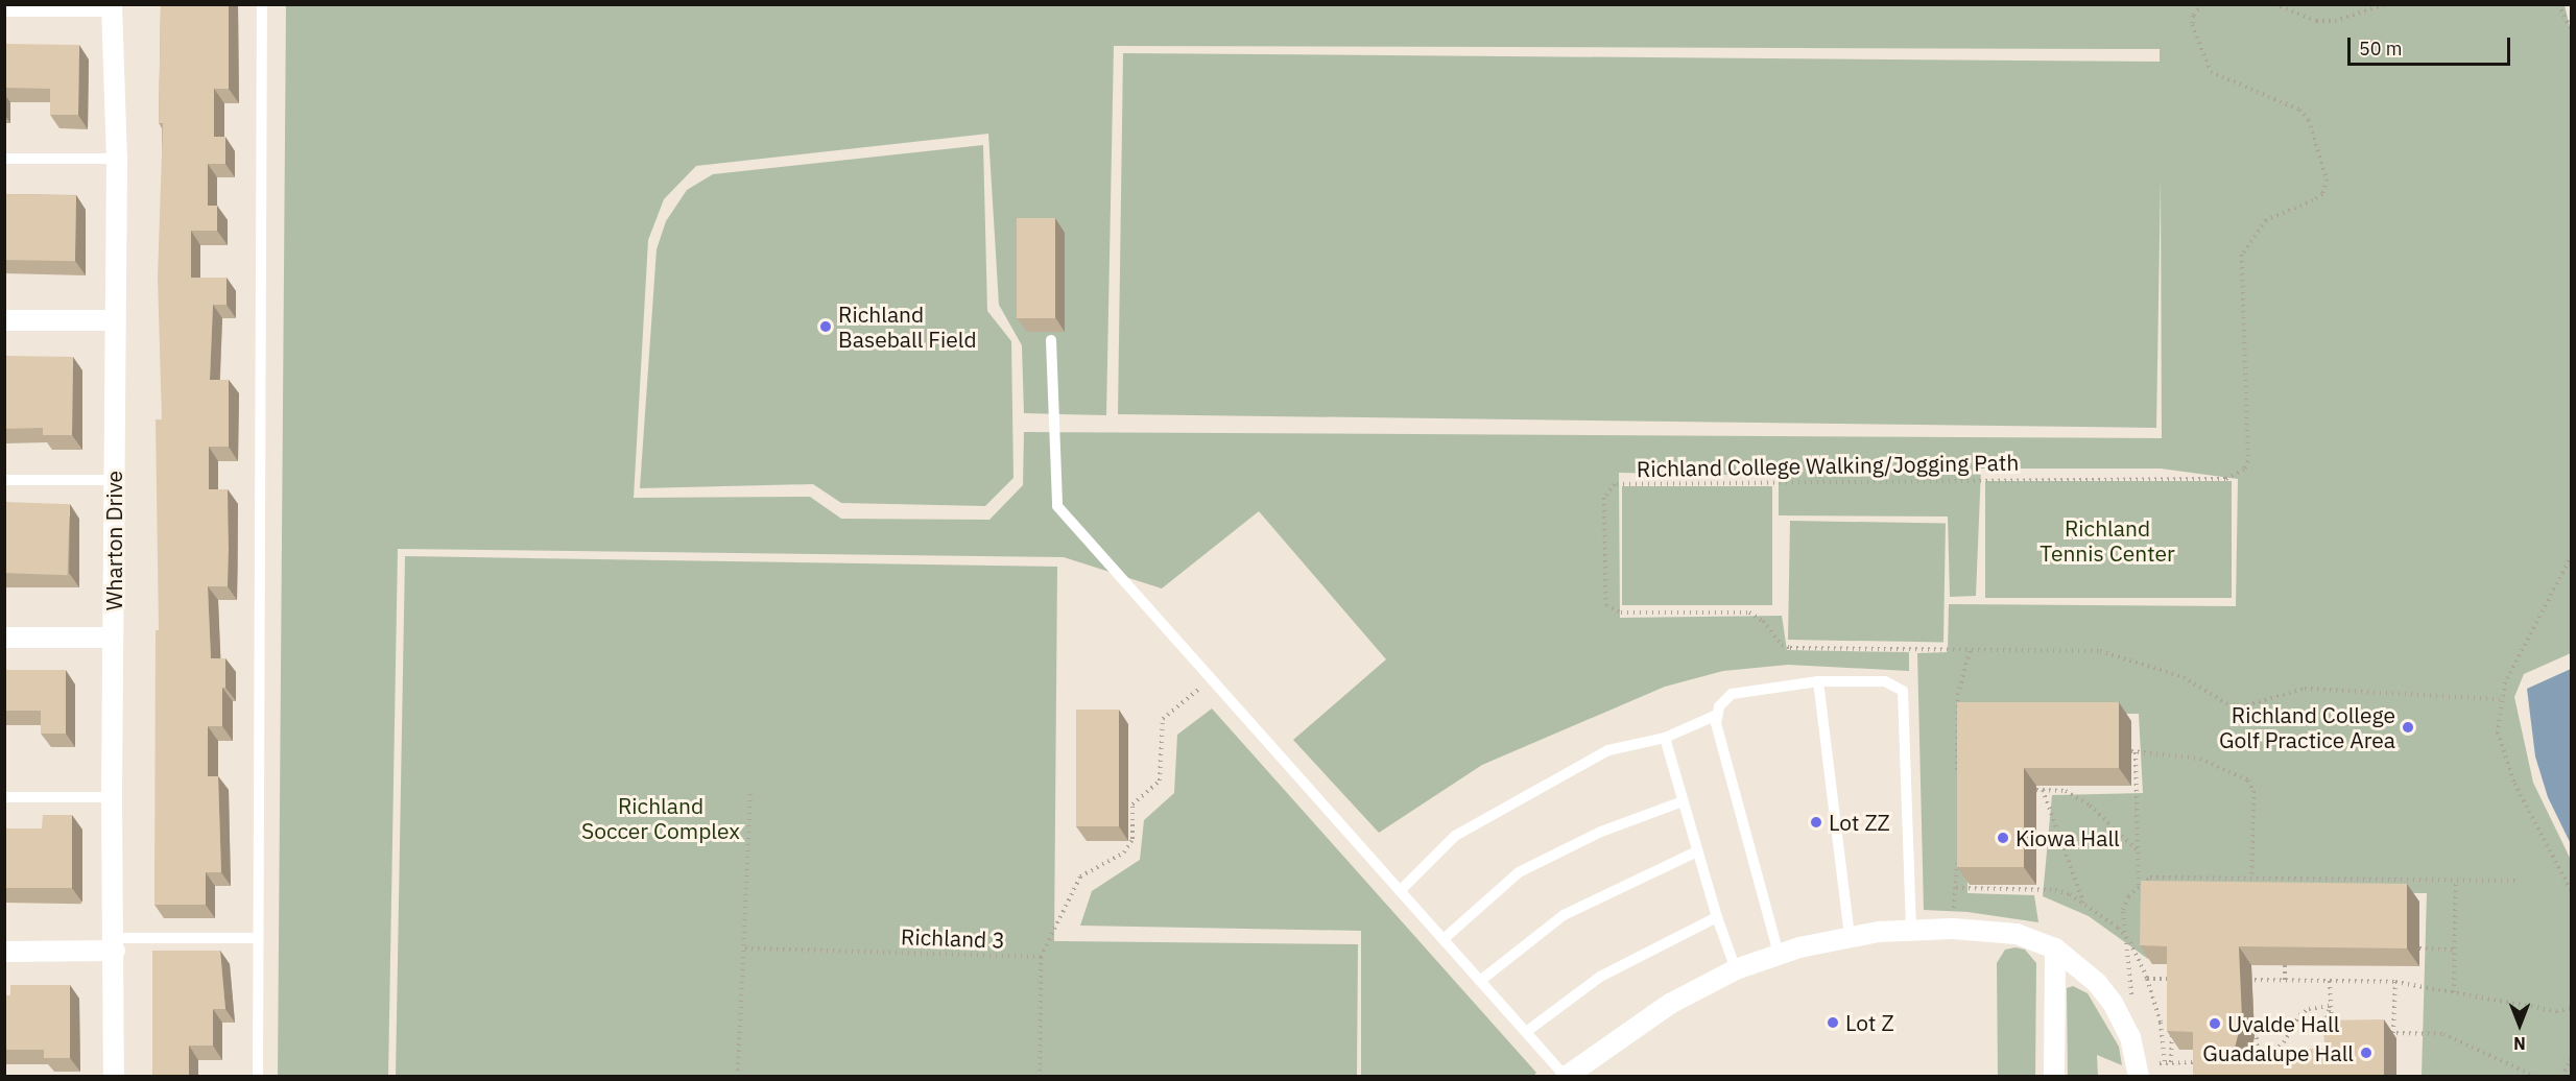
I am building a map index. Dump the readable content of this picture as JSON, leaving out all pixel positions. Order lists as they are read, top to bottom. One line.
{"streets":{"street":["Wharton Drive"],"path":["Richland College Walking/Jogging Path","Richland 3"]},"parks":["Richland Tennis Center","Richland Soccer Complex"],"places":["Richland Baseball Field","Richland College Golf Practice Area","Lot ZZ","Kiowa Hall","Lot Z","Uvalde Hall","Guadalupe Hall"],"scale_bar":"50 m","north":"bottom"}
